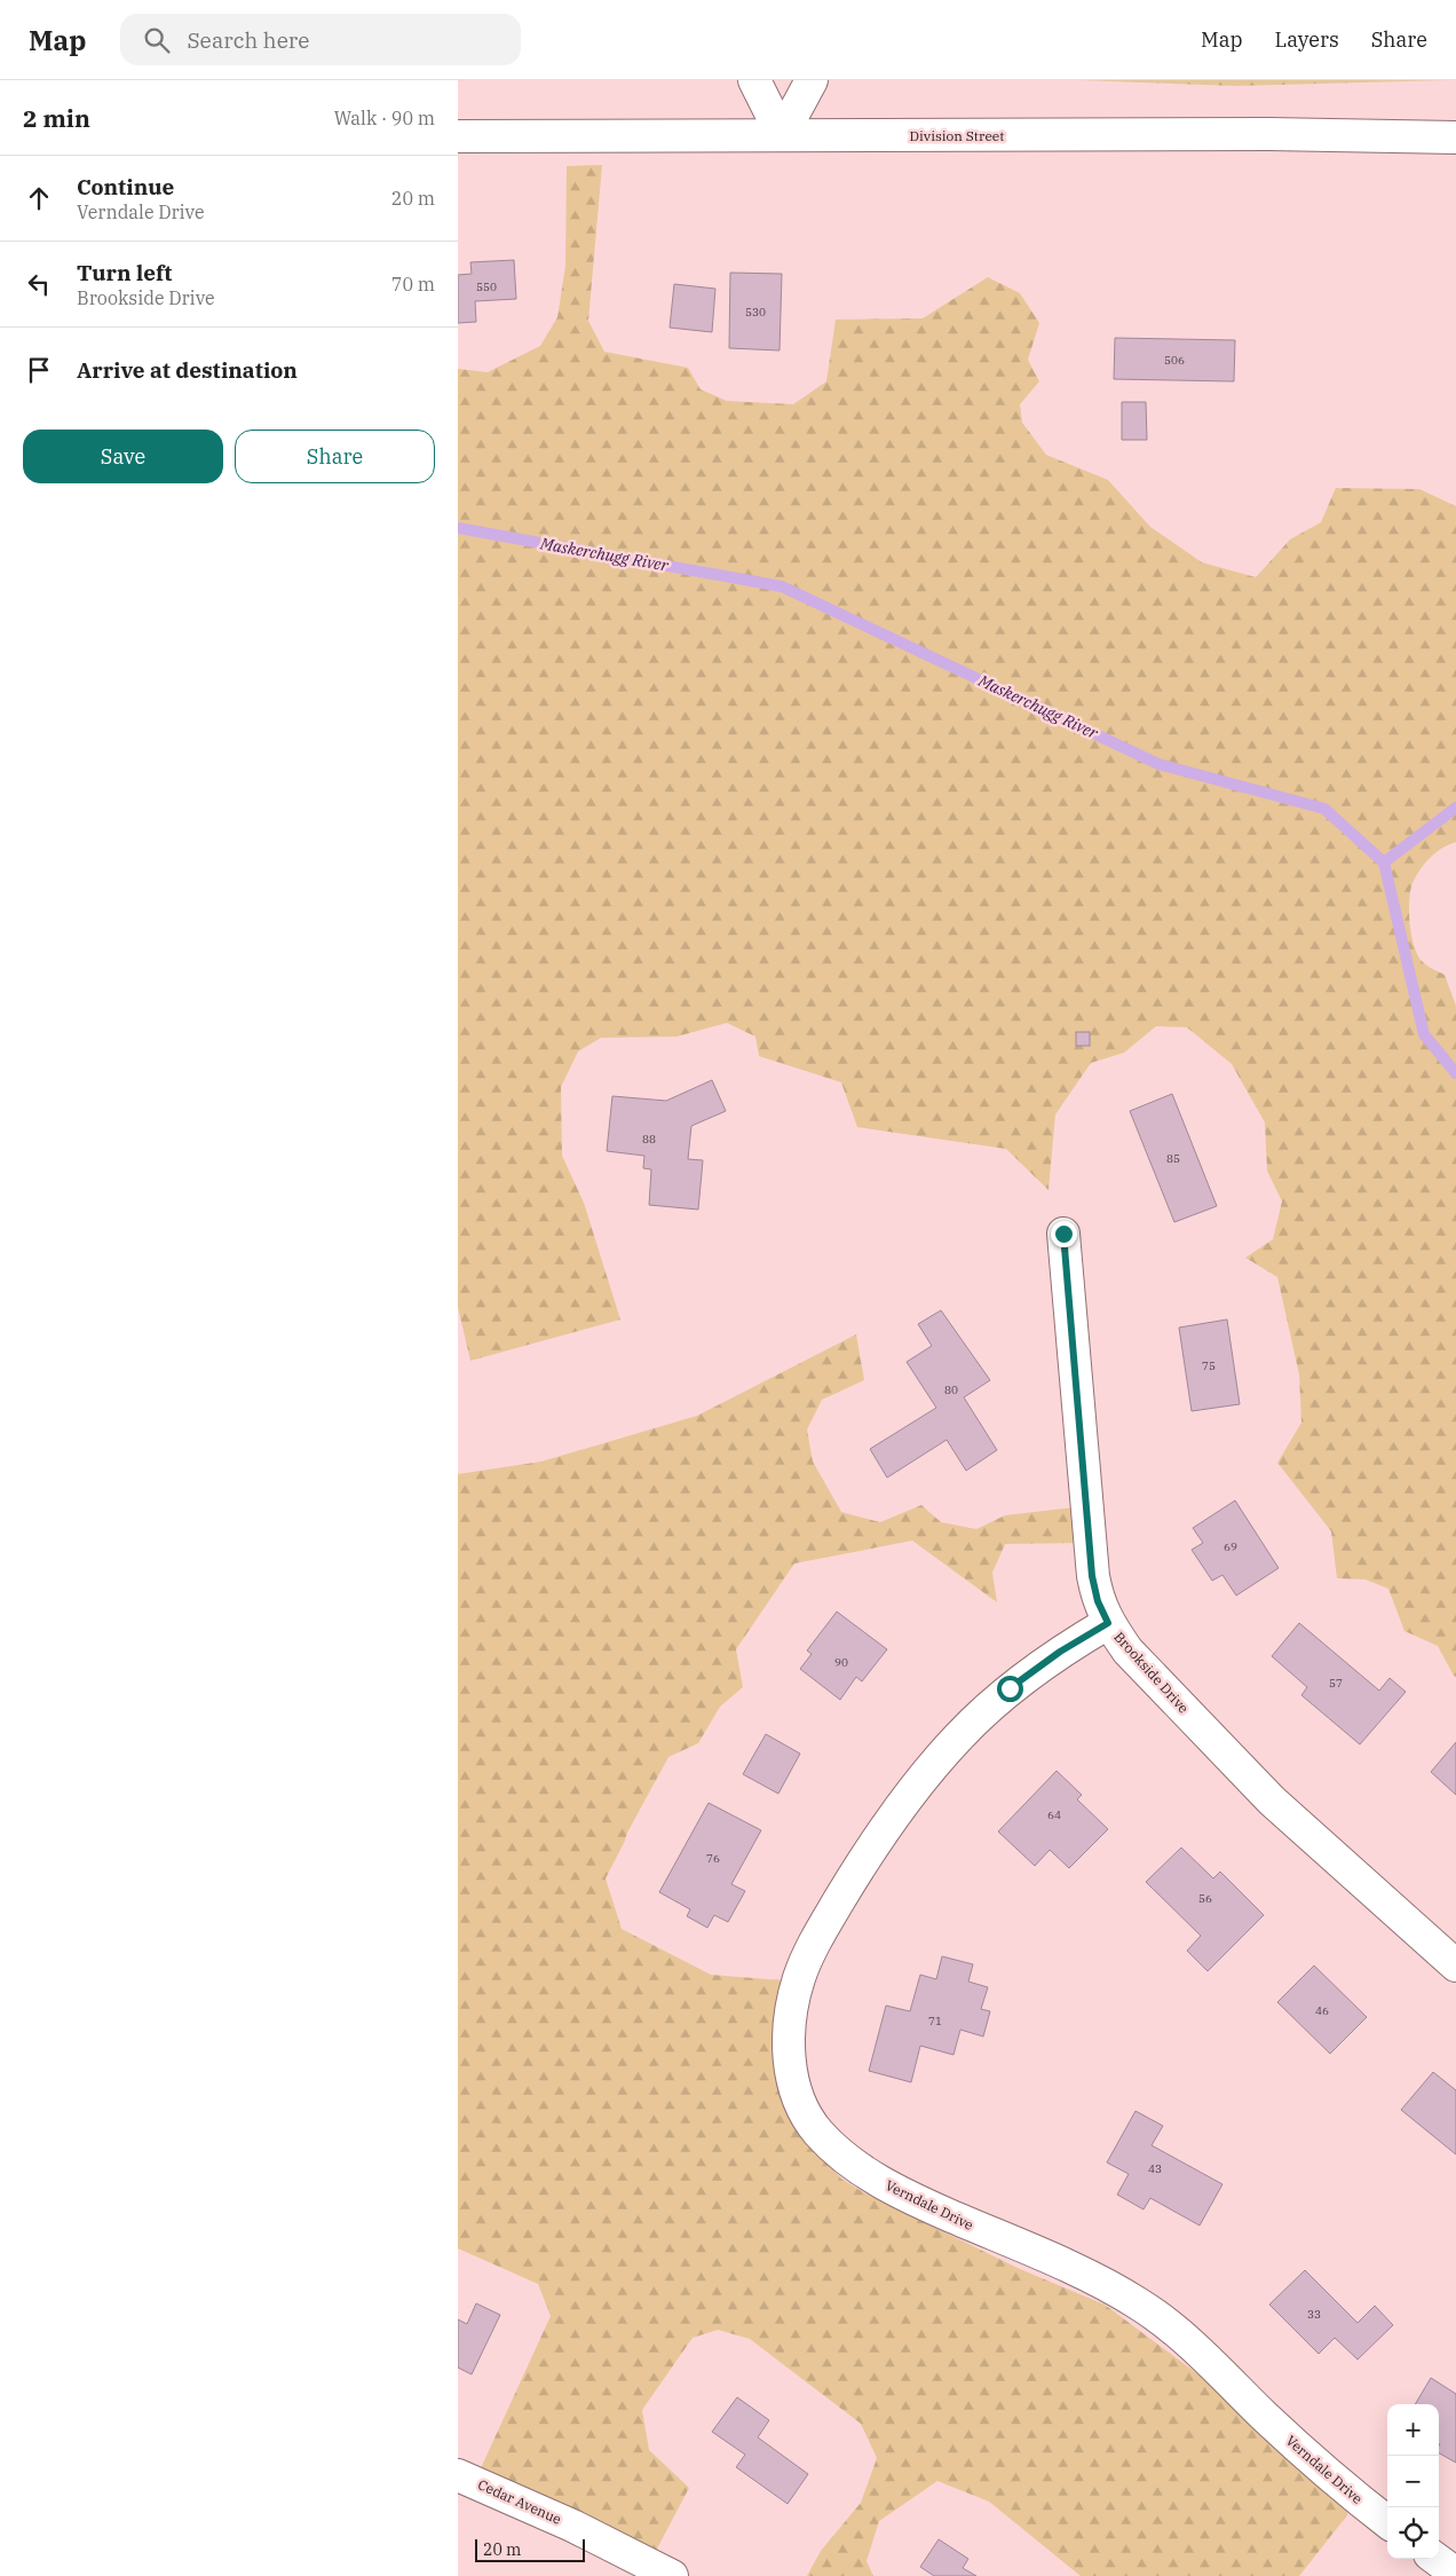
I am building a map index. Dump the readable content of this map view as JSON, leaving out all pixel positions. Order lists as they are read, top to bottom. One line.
{"streets":{"street":["Division Street","Brookside Drive","Verndale Drive","Cedar Avenue"]},"crossings":[["Brookside Drive","Verndale Drive"]],"water":["Maskerchugg River"],"house_numbers":["550","530","506","88","85","75","80","69","90","57","64","76","56","46","71","43","33"],"scale_bar":"20 m","page":{"header":"Map","search":"Search here","nav":["Map","Layers","Share"],"heading":["2 min","Walk · 90 m"],"list":[["Continue","Verndale Drive","20 m"],["Turn left","Brookside Drive","70 m"],"Arrive at destination"],"buttons":["Save","Share"],"map_buttons":["+","−"],"scale":"20 m"}}
